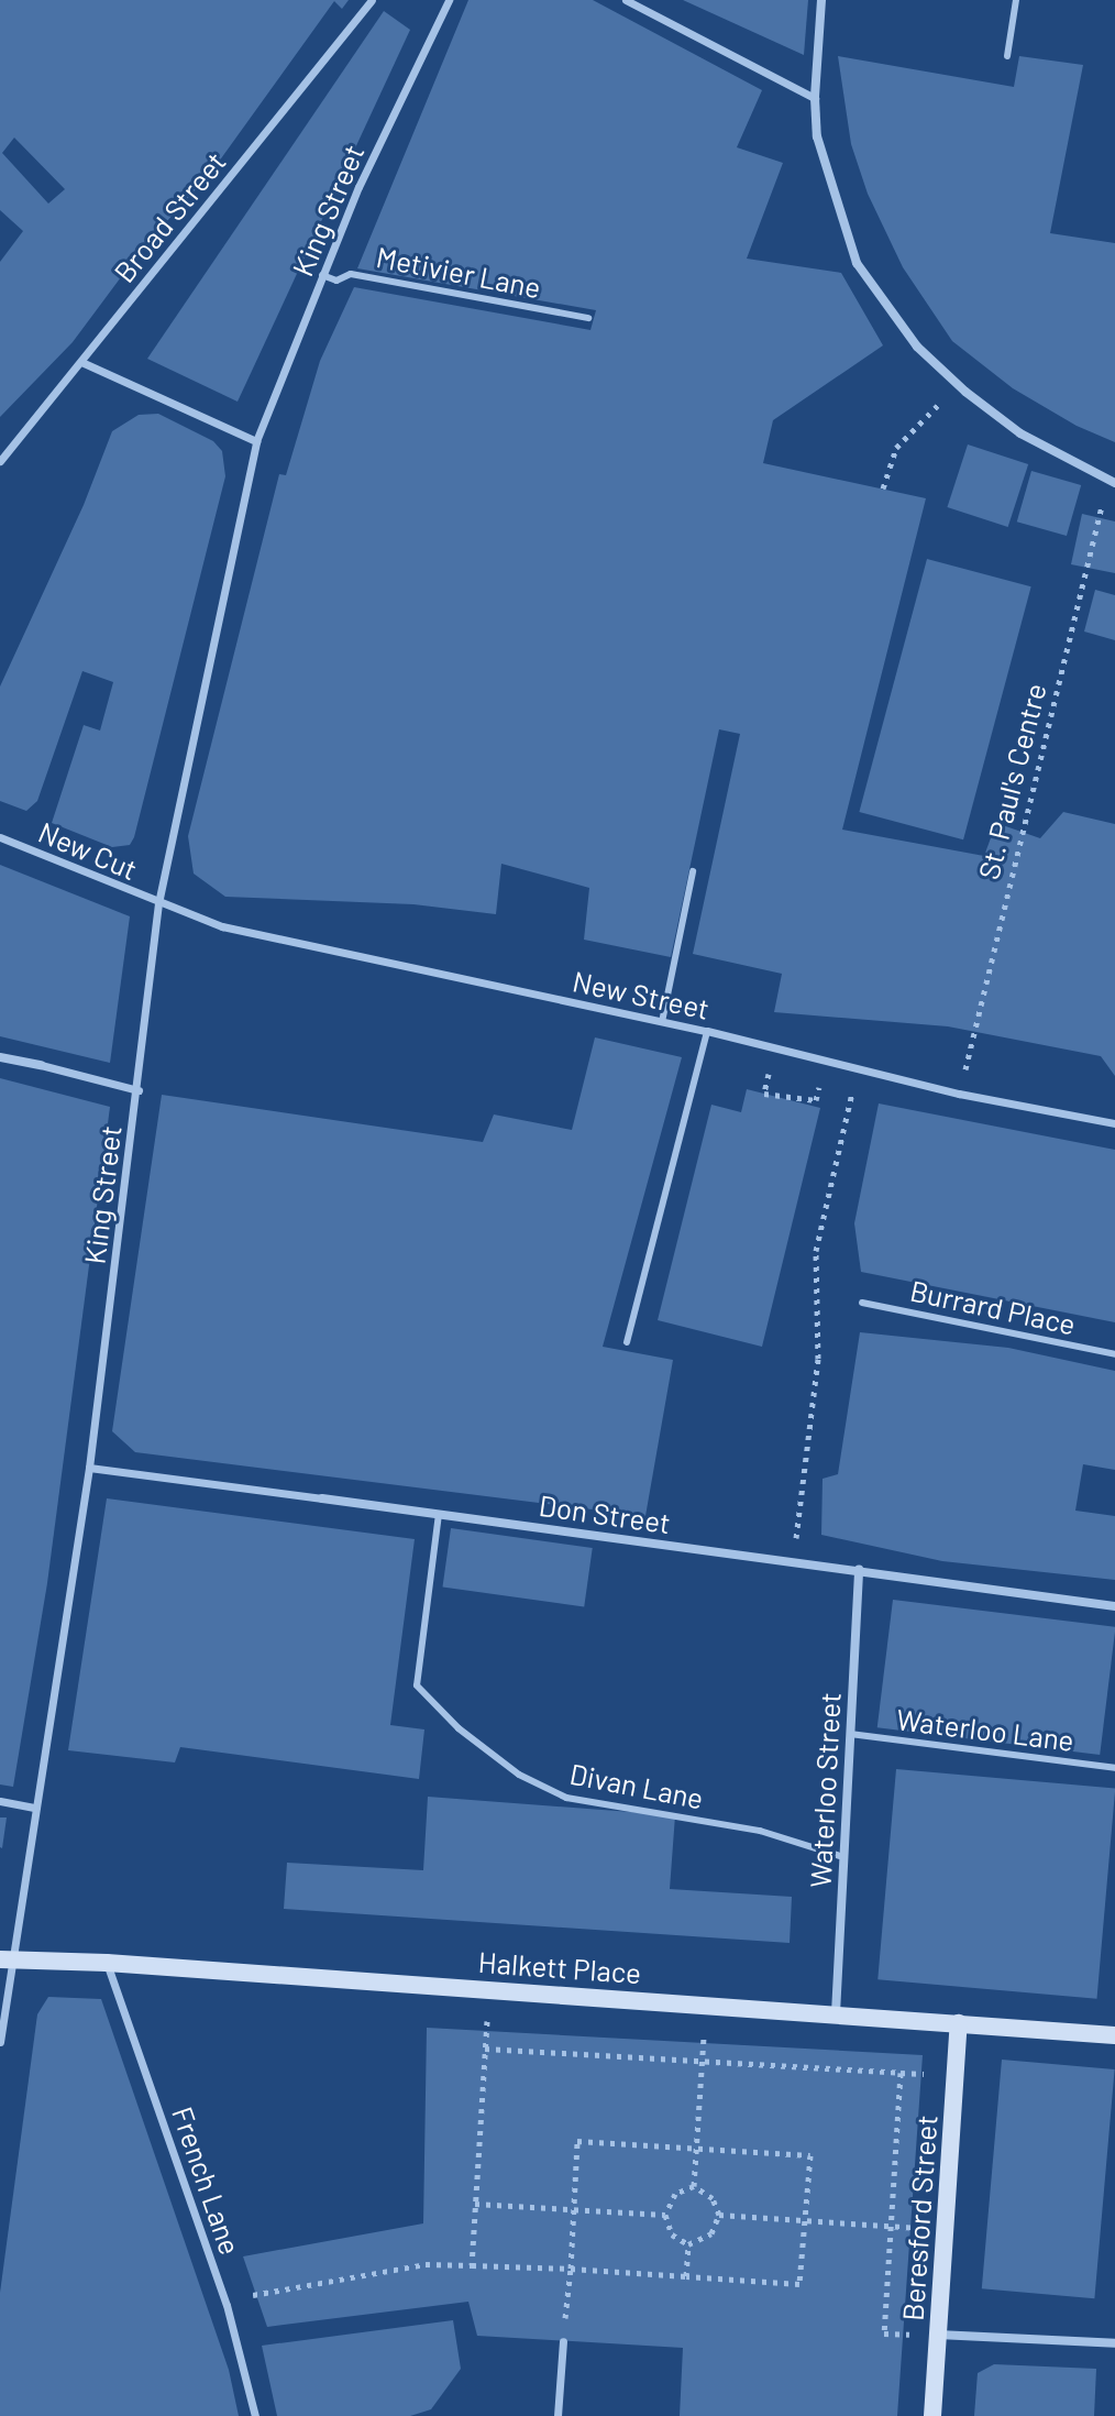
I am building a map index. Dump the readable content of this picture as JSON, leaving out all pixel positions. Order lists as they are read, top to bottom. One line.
{"streets":{"main road":["Halkett Place","Beresford Street"],"street":["King Street","Broad Street","New Cut","New Street","Don Street","Waterloo Street","French Lane"],"lane":["Metivier Lane","Burrard Place","Waterloo Lane","Divan Lane"],"path":["St. Paul's Centre"]},"crossings":[["King Street","Metivier Lane"],["King Street","New Cut"],["King Street","New Street"],["King Street","Don Street"],["King Street","Halkett Place"],["St. Paul's Centre","New Street"],["New Cut","New Street"],["Don Street","Divan Lane"],["Don Street","Waterloo Street"],["Waterloo Lane","Waterloo Street"],["Divan Lane","Waterloo Street"],["Waterloo Street","Halkett Place"],["Halkett Place","French Lane"],["Halkett Place","Beresford Street"]]}
